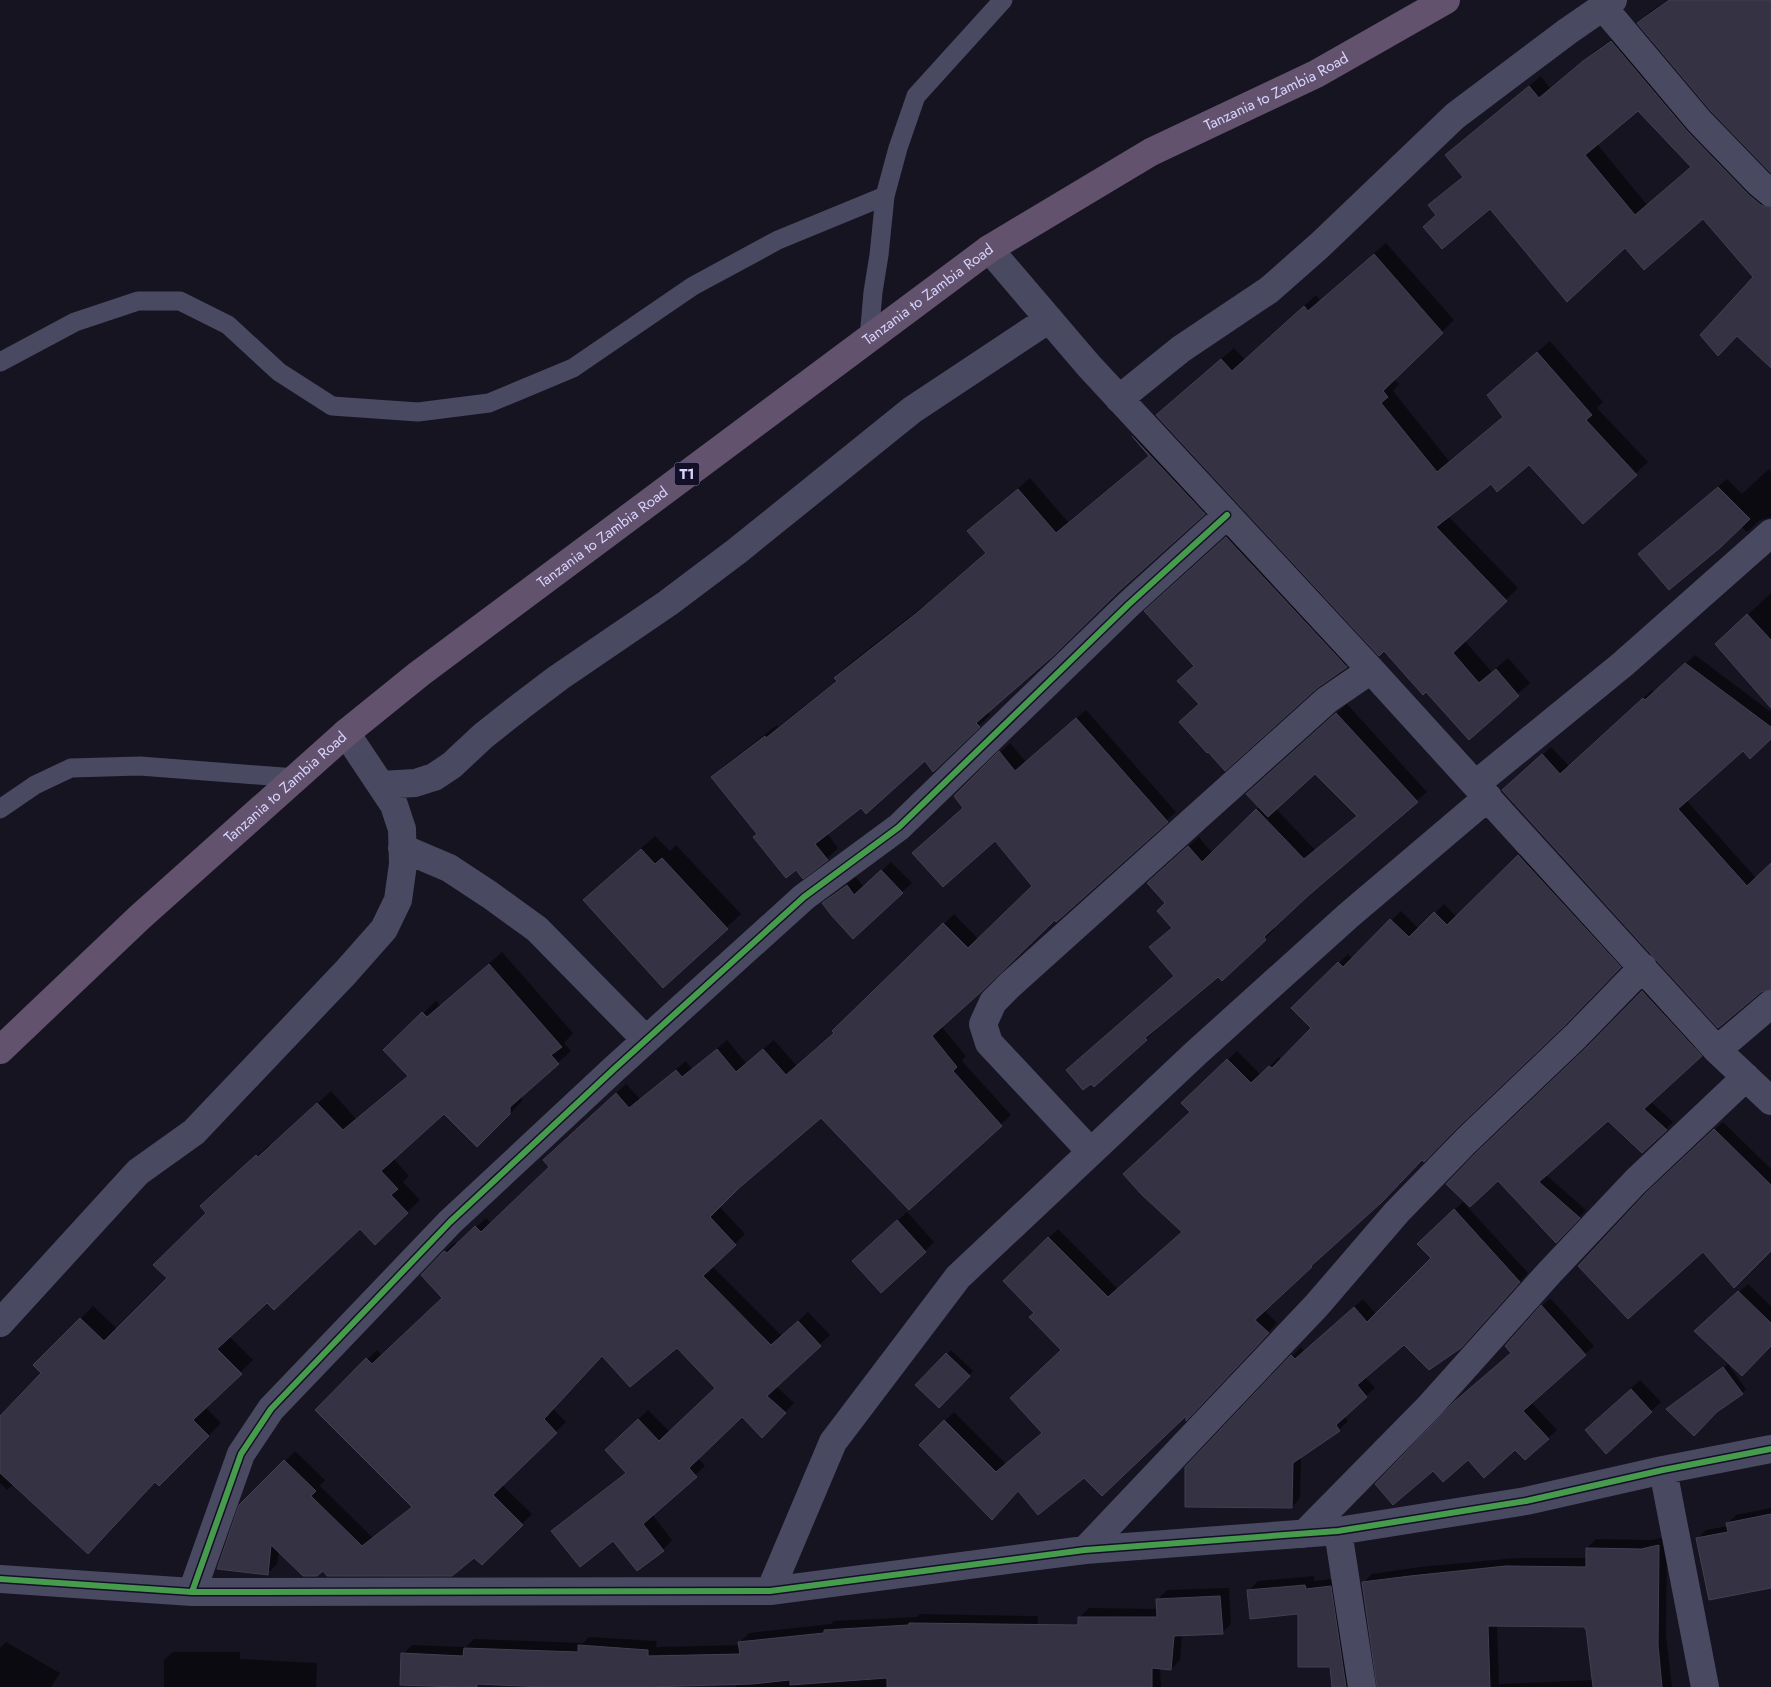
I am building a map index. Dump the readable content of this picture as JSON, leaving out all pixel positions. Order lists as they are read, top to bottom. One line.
{"streets":{"highway":["Tanzania to Zambia Road","T1"]}}
